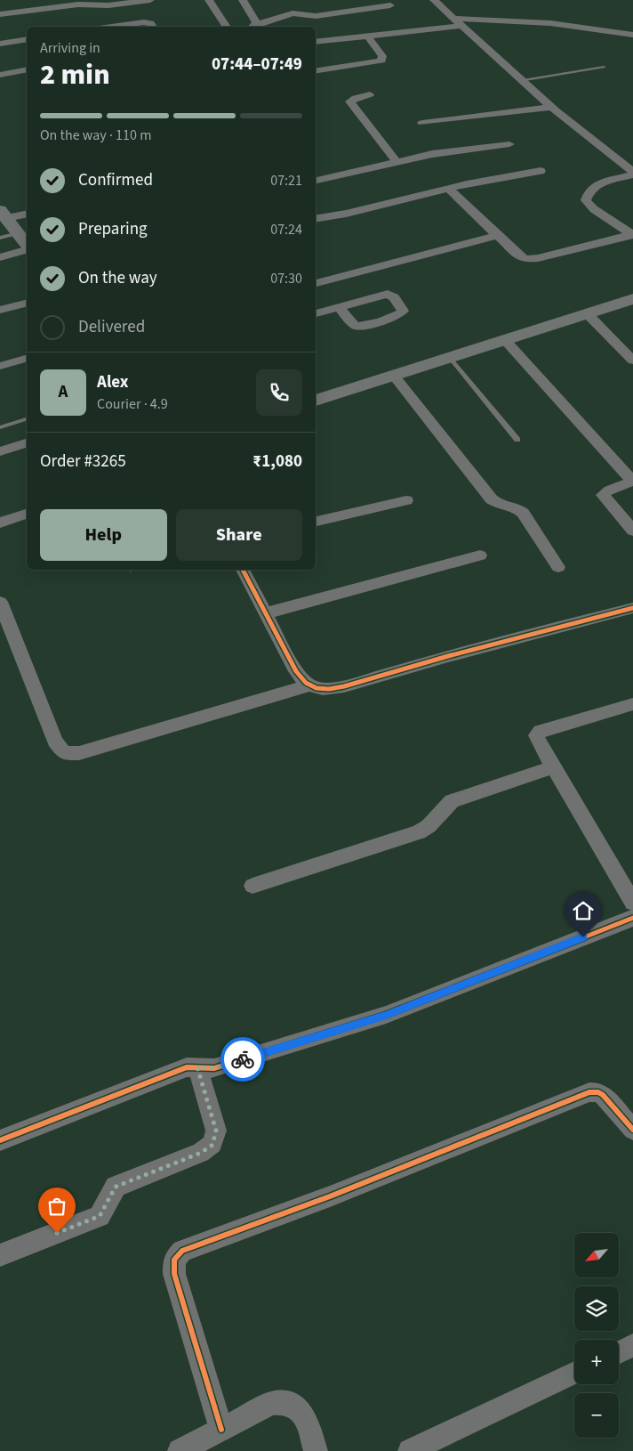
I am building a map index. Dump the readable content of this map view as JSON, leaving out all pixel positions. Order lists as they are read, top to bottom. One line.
{"north":"bottom left","page":{"heading":["2 min","Arriving in","07:44–07:49"],"panel":["Alex","Courier · 4.9","Order #3265","₹1,080"],"bar":"On the way · 110 m","list":[["Confirmed","07:21"],["Preparing","07:24"],["On the way","07:30"],"Delivered"],"round":"A","buttons":["Help","Share"],"map_buttons":["+","−"]}}
